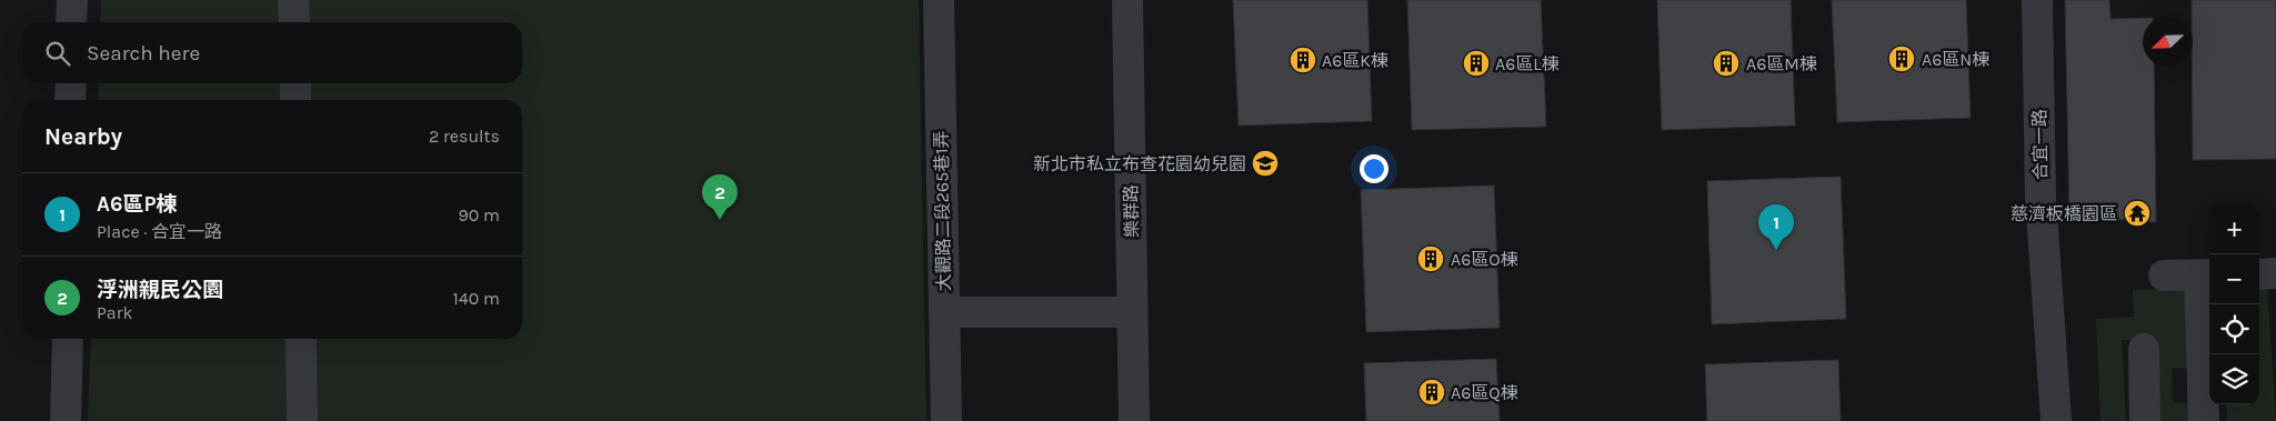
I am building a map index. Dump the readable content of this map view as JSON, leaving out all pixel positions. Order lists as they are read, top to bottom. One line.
{"streets":{"street":["合宜一路","大觀路二段265巷1弄","樂群路"]},"places":{"building":["A6區N棟","A6區K棟","A6區L棟","A6區M棟","A6區O棟","A6區Q棟"],"school or university":["新北市私立布查花園幼兒園"],"temple":["慈濟板橋園區"]},"north":"bottom left","page":{"search":"Search here","heading":["Nearby","2 results"],"list":[{"mark":"1","name":"A6區P棟","note":"Place · 合宜一路","value":"90 m"},{"mark":"2","name":"浮洲親民公園","note":"Park","value":"140 m"}],"pins":["2","1"],"map_buttons":["+","−"]}}
